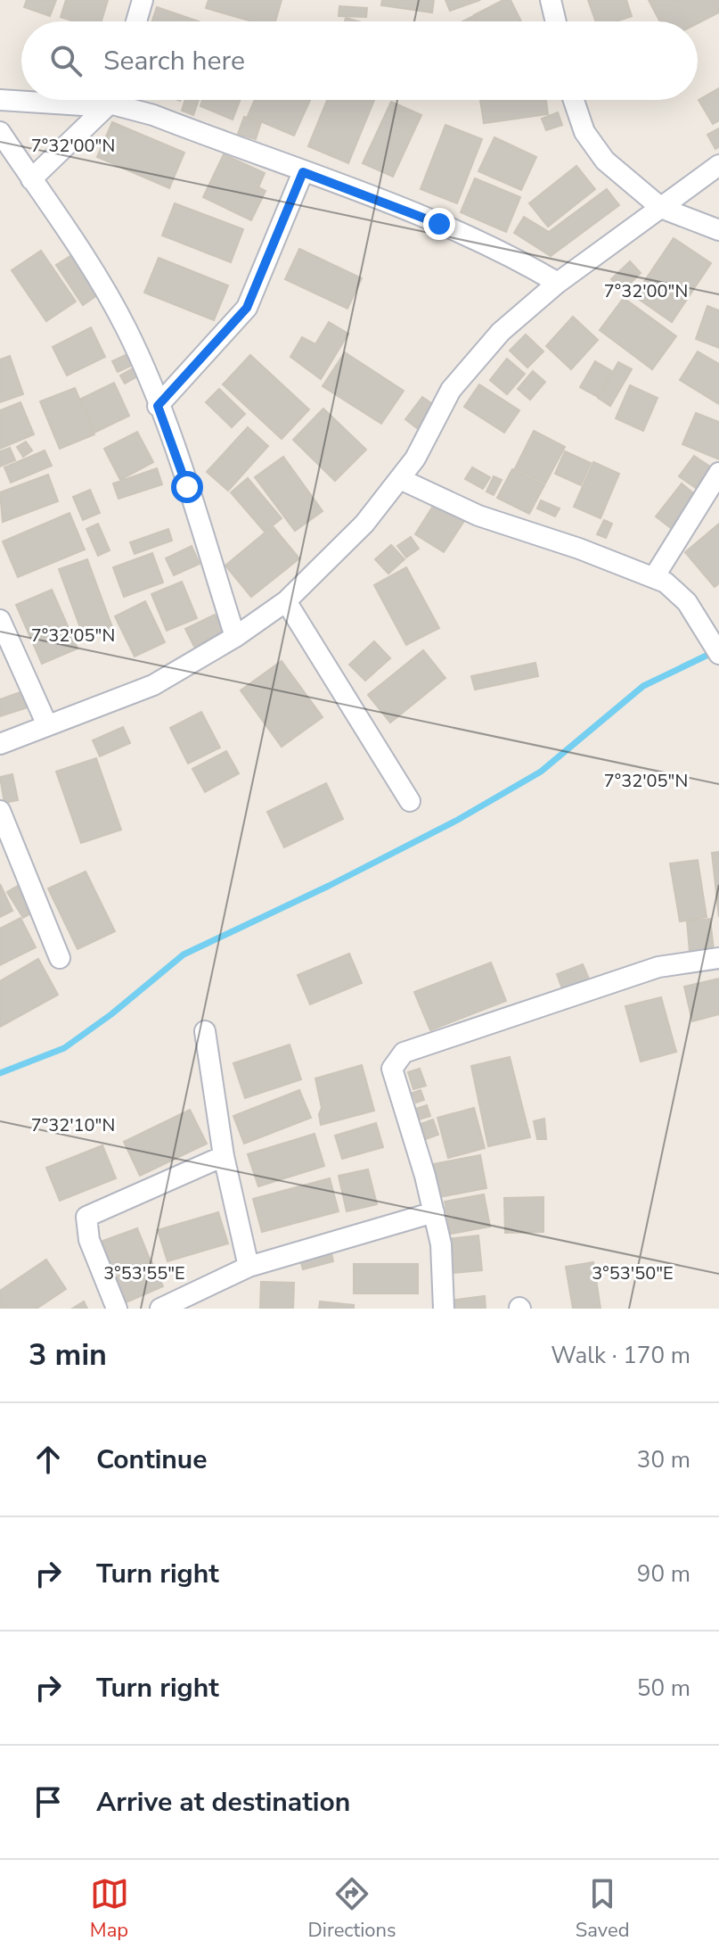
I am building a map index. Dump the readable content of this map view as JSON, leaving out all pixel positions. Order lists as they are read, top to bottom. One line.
{"page":{"search":"Search here","heading":["3 min","Walk · 170 m"],"list":[["Continue","30 m"],["Turn right","90 m"],["Turn right","50 m"],"Arrive at destination"],"nav":["Map","Directions","Saved"]},"coordinates":["7°32'00\"N","7°32'05\"N","7°32'10\"N","3°53'55\"E","3°53'50\"E"]}
